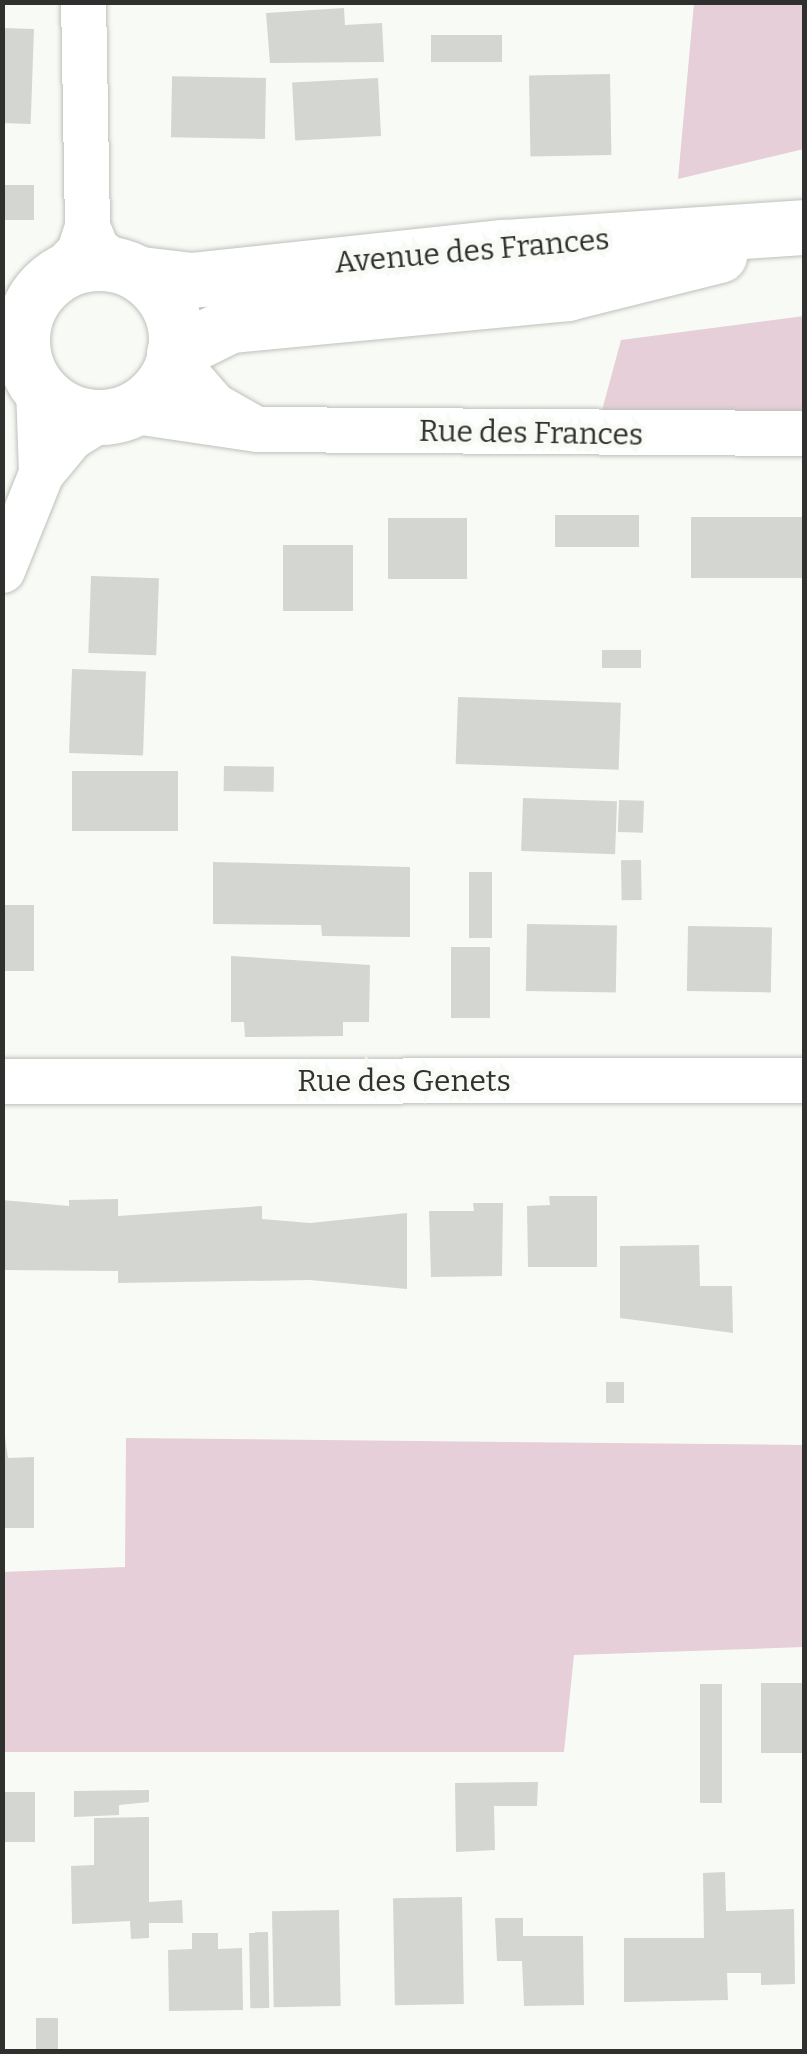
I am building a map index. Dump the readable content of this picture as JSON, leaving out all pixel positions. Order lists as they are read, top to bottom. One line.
{"streets":{"main road":["Avenue des Frances"],"street":["Rue des Frances","Rue des Genets"]},"crossings":[["Avenue des Frances","Rue des Frances"]]}
